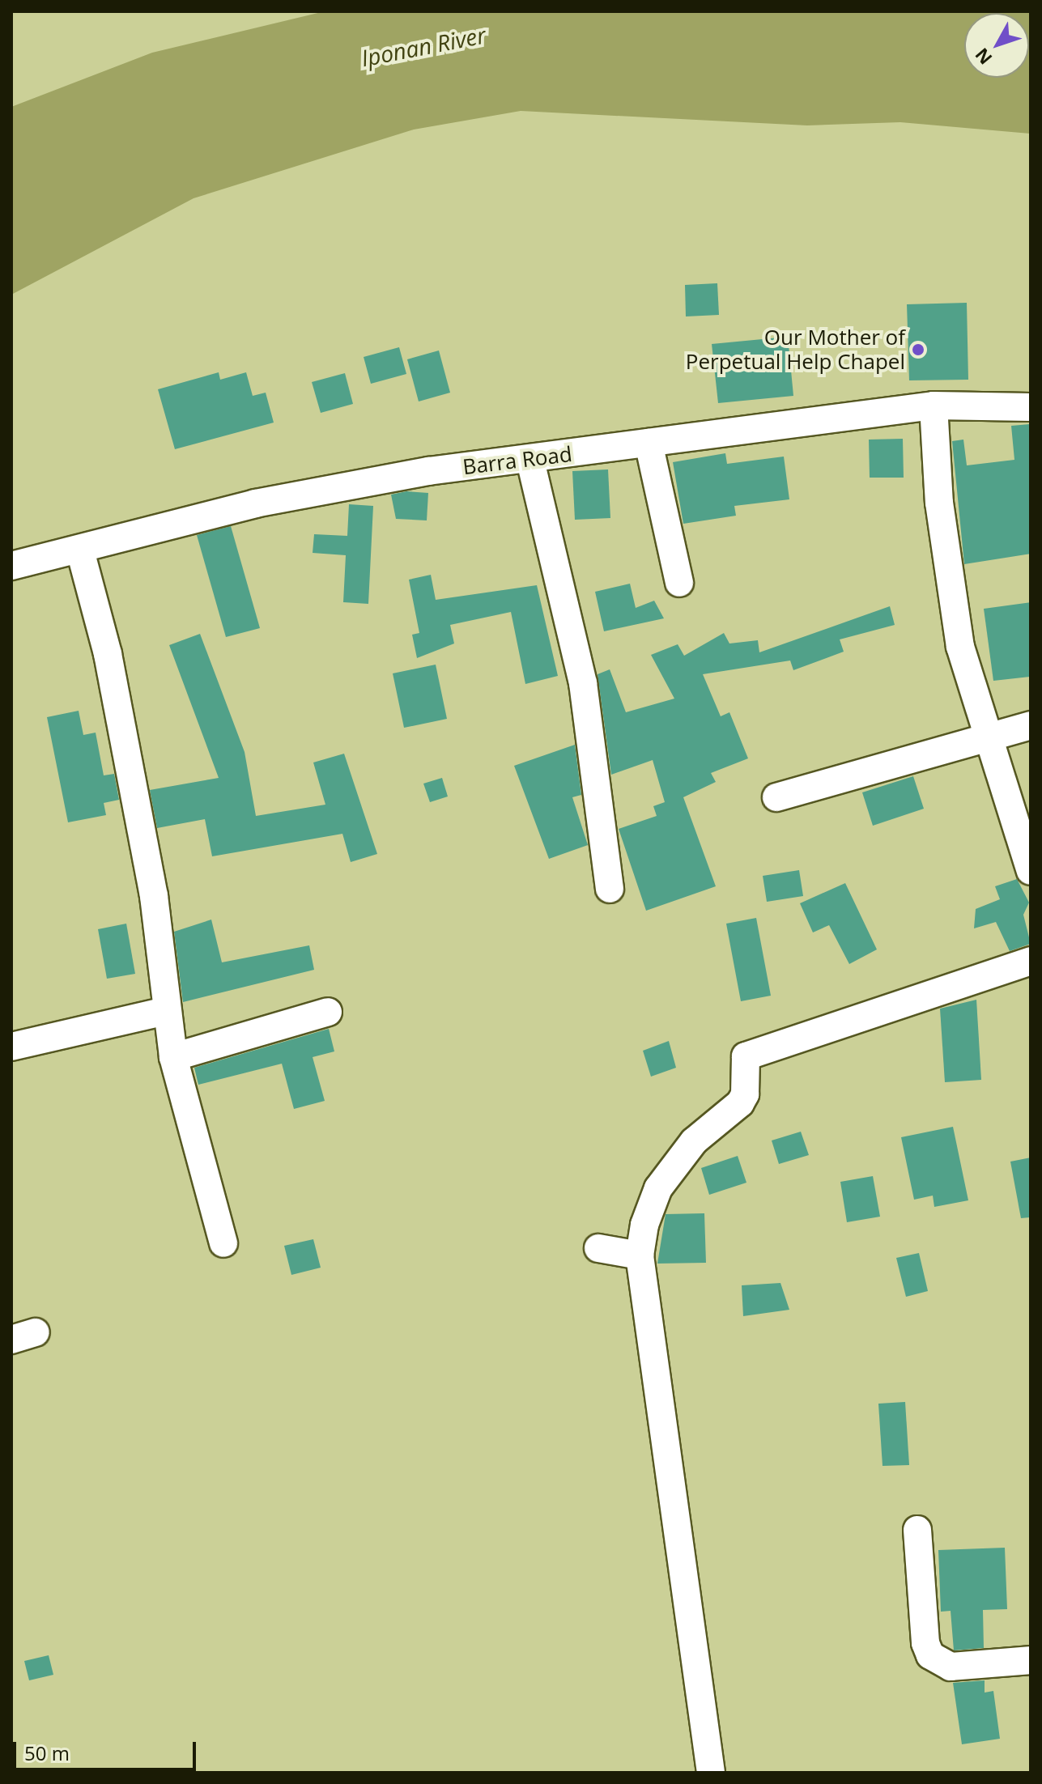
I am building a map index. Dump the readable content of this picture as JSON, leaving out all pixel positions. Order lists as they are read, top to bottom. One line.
{"streets":{"street":["Barra Road"]},"water":["Iponan River"],"places":["Our Mother of Perpetual Help Chapel"],"scale_bar":"50 m","north":"bottom left"}
